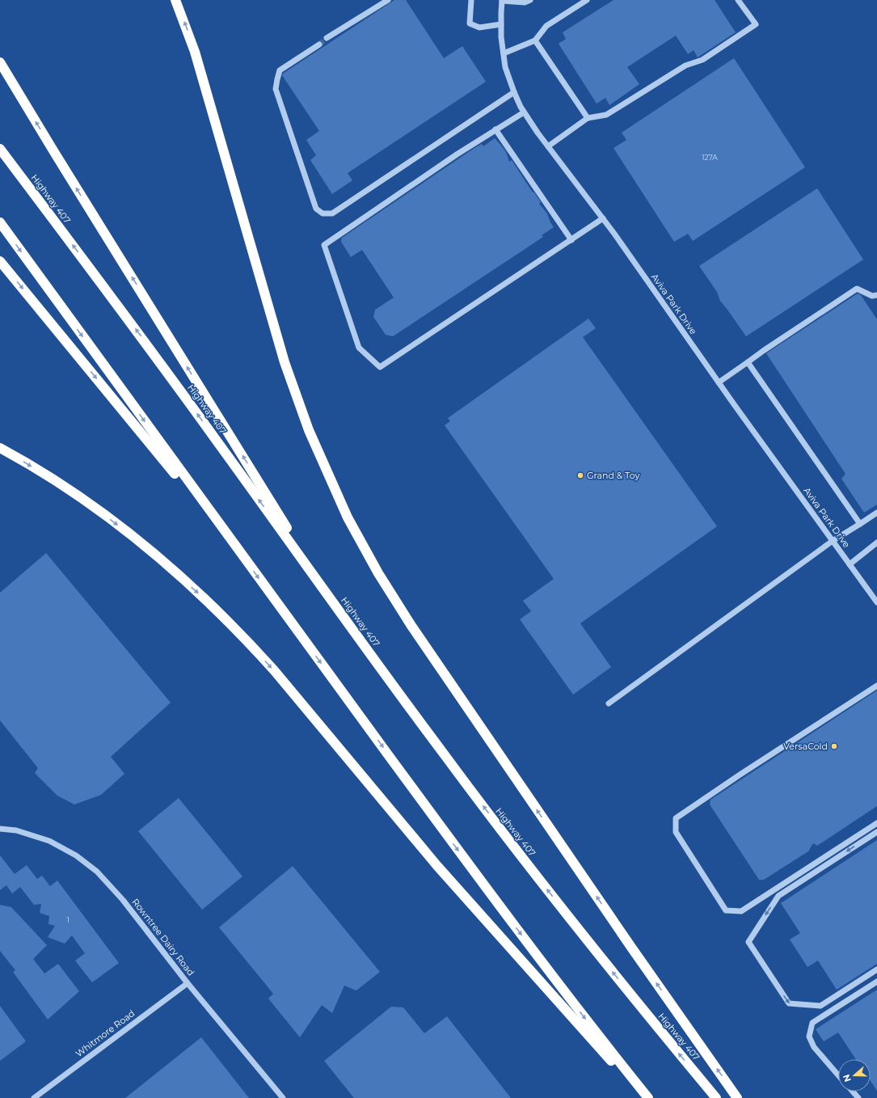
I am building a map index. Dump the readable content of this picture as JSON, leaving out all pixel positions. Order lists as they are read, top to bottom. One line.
{"streets":{"highway":["Highway 407"],"street":["Aviva Park Drive","Rowntree Dairy Road","Whitmore Road"]},"crossings":[["Rowntree Dairy Road","Whitmore Road"]],"places":["Grand & Toy","VersaCold"],"house_numbers":["127A","1"],"north":"left"}
